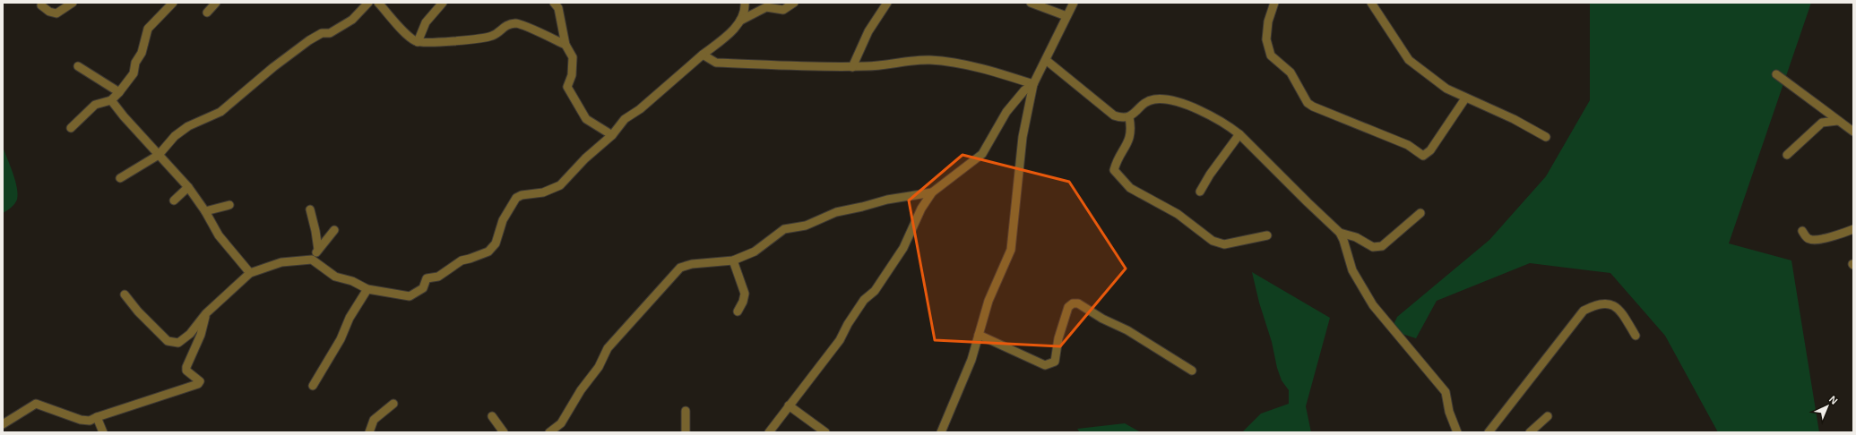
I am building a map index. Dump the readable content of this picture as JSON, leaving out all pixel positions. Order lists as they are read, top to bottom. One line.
{"north":"top right"}
